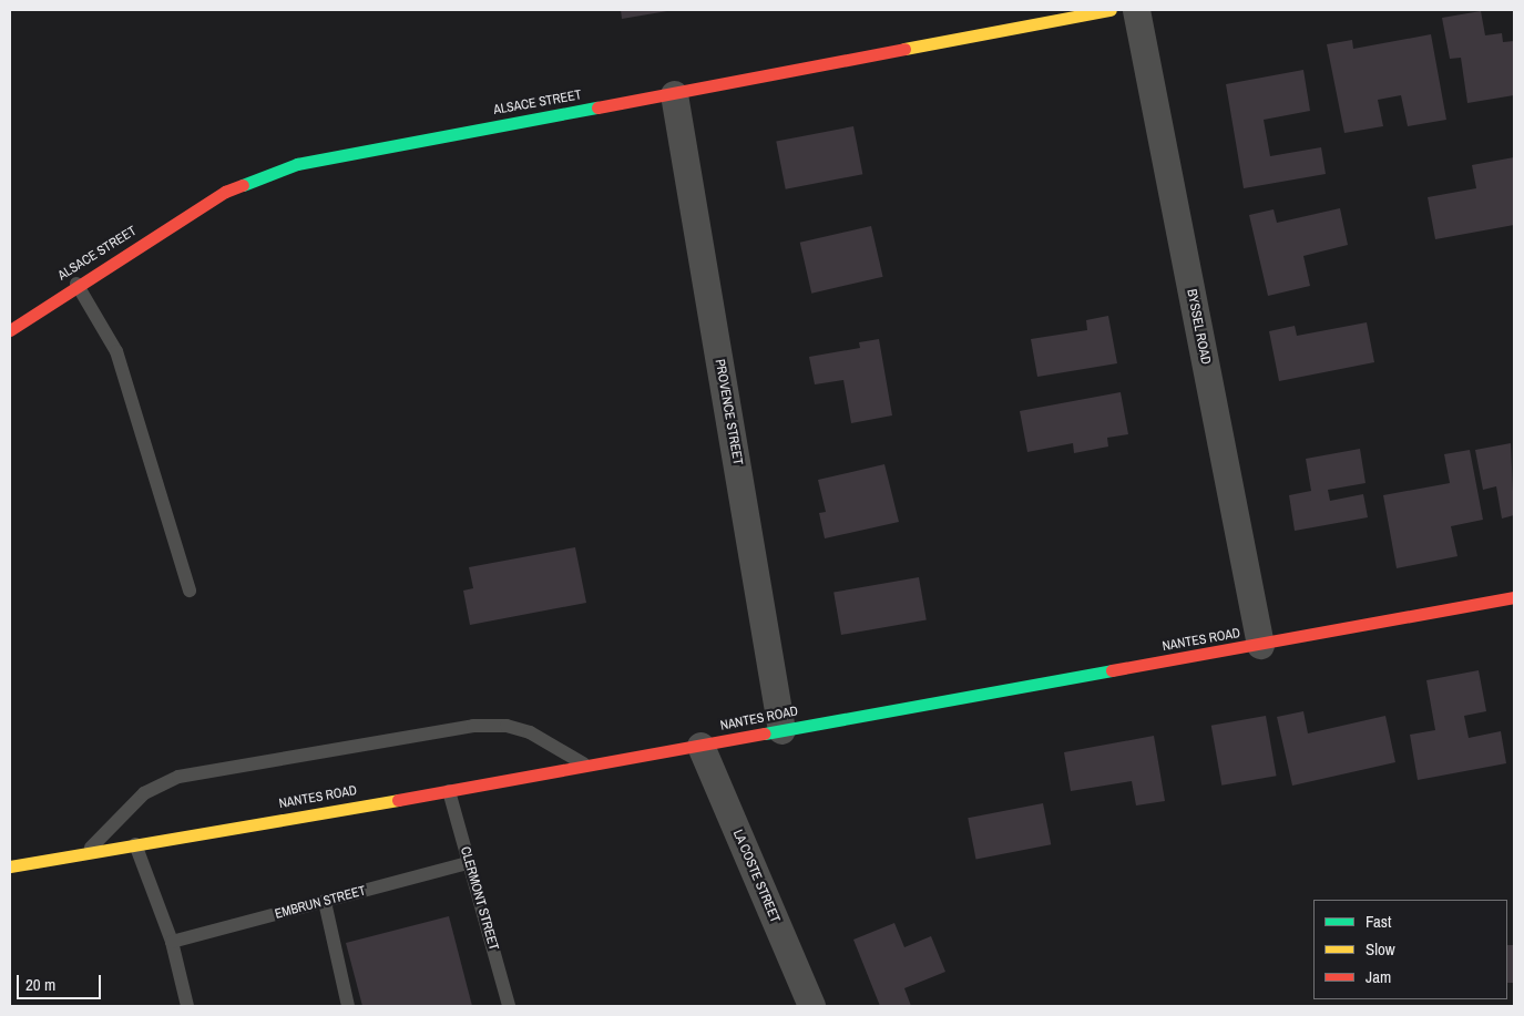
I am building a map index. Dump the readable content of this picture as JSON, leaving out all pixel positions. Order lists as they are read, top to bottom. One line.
{"streets":{"street":["ALSACE STREET","BYSSEL ROAD","PROVENCE STREET","NANTES ROAD","LA COSTE STREET"],"lane":["CLERMONT STREET","EMBRUN STREET"]},"crossings":[["ALSACE STREET","PROVENCE STREET"],["BYSSEL ROAD","NANTES ROAD"],["PROVENCE STREET","NANTES ROAD"],["NANTES ROAD","LA COSTE STREET"],["NANTES ROAD","CLERMONT STREET"],["CLERMONT STREET","EMBRUN STREET"]],"legend":["Fast","Slow","Jam"],"scale_bar":"20 m"}
